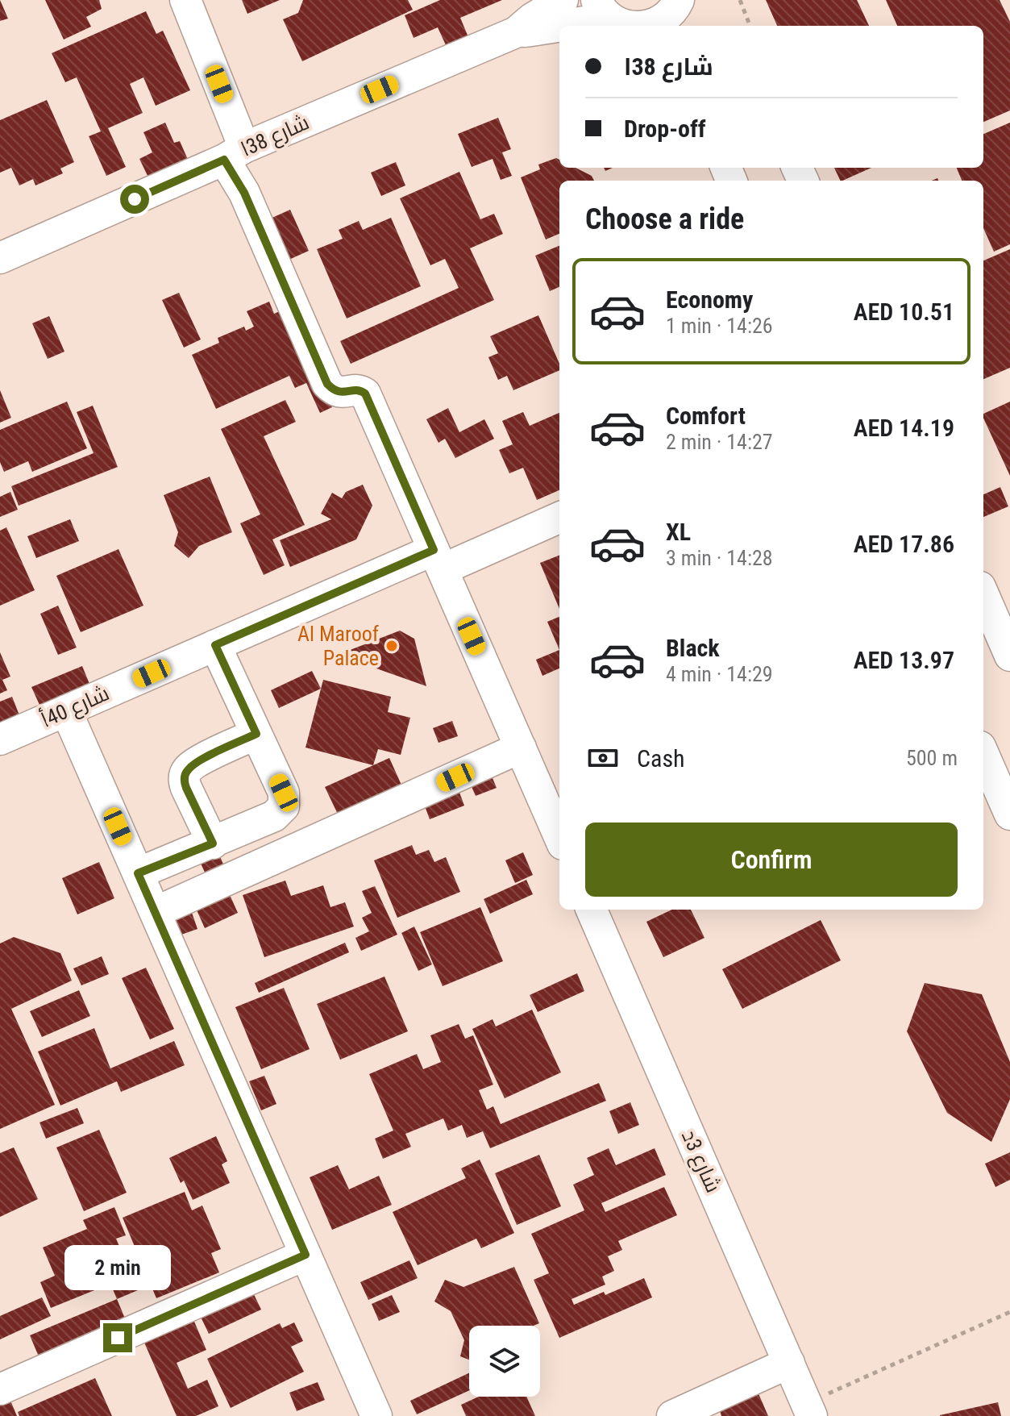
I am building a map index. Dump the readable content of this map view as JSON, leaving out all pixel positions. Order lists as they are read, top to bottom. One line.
{"streets":{"street":["شارع 38ا","شارع 40أ","شارع 3د"]},"places":["Al Maroof Palace"],"page":{"banner":["شارع 38ا","Drop-off"],"heading":"Choose a ride","list":[{"name":"Economy","note":"1 min · 14:26","value":"AED 10.51"},{"name":"Comfort","note":"2 min · 14:27","value":"AED 14.19"},{"name":"XL","note":"3 min · 14:28","value":"AED 17.86"},{"name":"Black","note":"4 min · 14:29","value":"AED 13.97"}],"pay":["Cash","500 m"],"buttons":"Confirm","bubble":"2 min"}}
